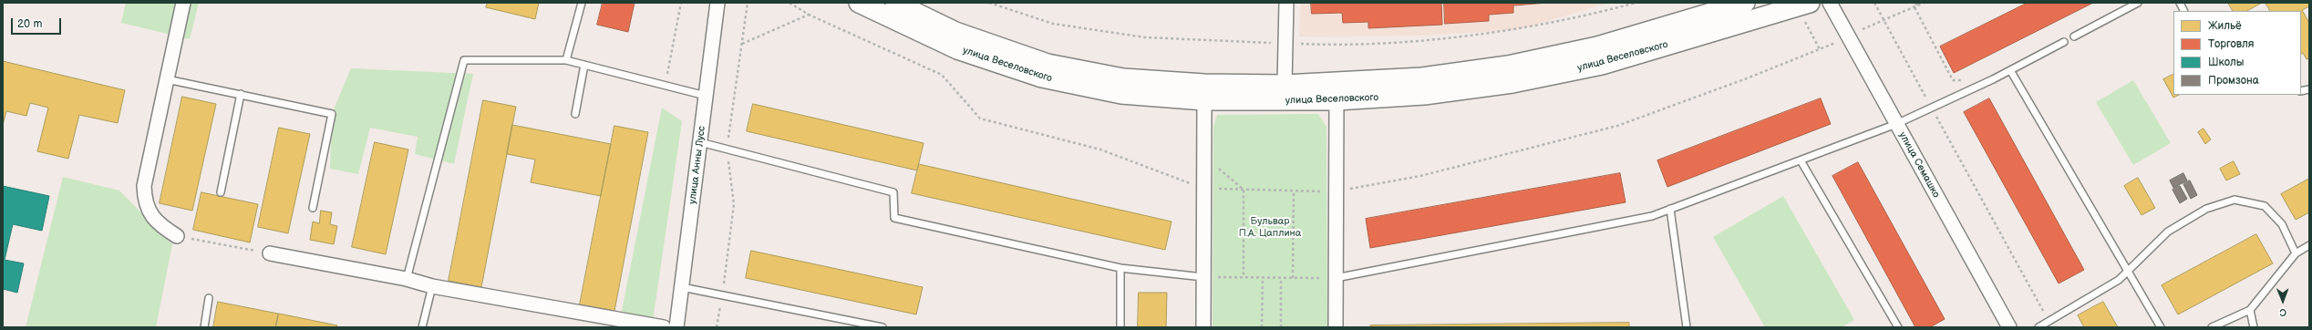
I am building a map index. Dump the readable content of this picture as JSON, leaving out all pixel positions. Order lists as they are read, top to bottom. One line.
{"streets":{"main road":["улица Веселовского"],"street":["улица Анны Лусс","улица Семашко"]},"parks":["Бульвар П.А. Цаплина"],"legend":["Жильё","Торговля","Школы","Промзона"],"scale_bar":"20 m","north":"bottom"}
